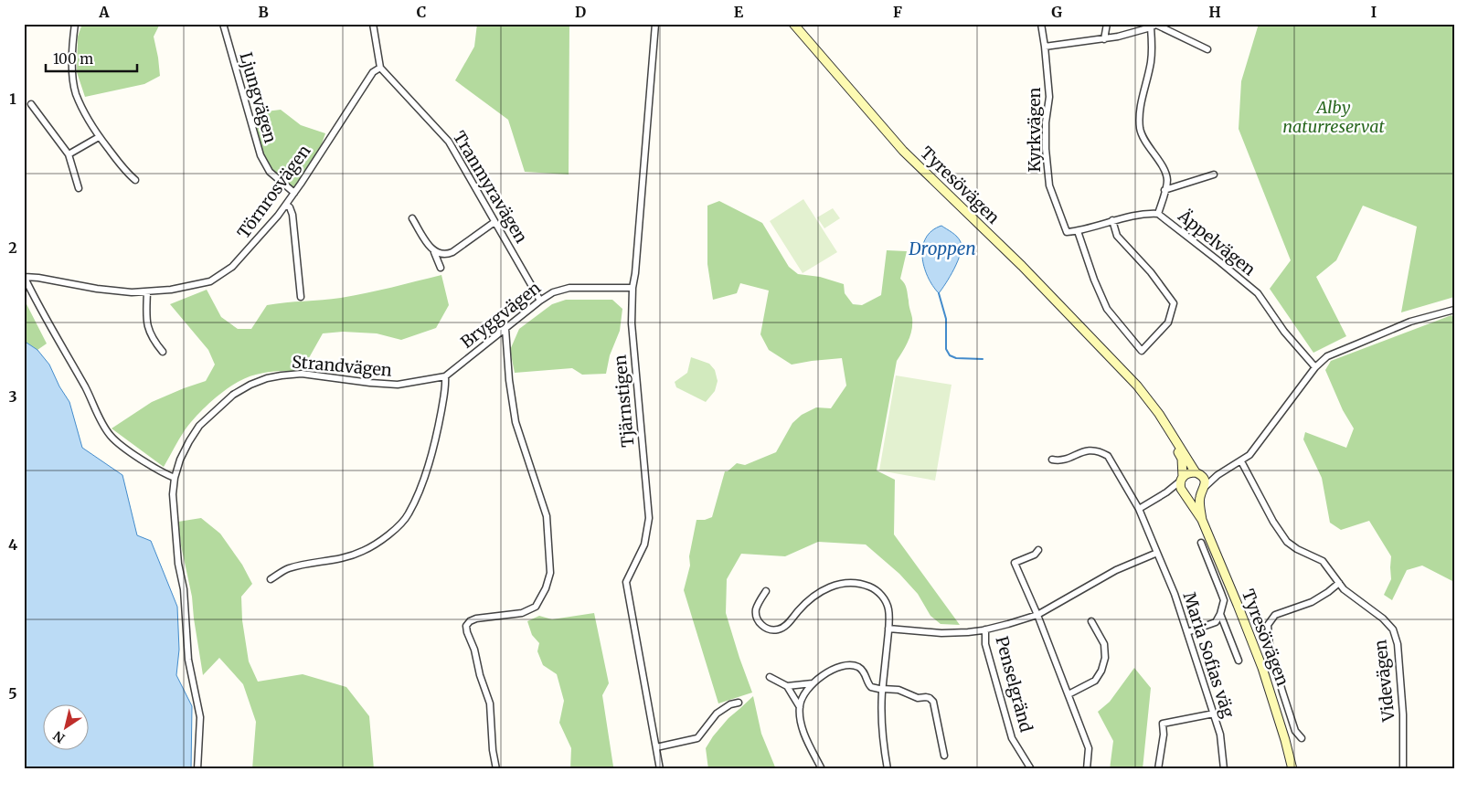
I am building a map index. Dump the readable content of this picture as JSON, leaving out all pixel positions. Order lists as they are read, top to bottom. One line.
{"streets":{"main road":["Tyresövägen"],"street":["Ljungvägen","Kyrkvägen","Tranmyravägen","Törnrosvägen","Äppelvägen","Bryggvägen","Strandvägen","Tjärnstigen","Maria Sofias väg","Videvägen","Penselgränd"]},"crossings":[["Ljungvägen","Törnrosvägen"],["Kyrkvägen","Äppelvägen"],["Tranmyravägen","Törnrosvägen"],["Tranmyravägen","Bryggvägen"],["Bryggvägen","Strandvägen"],["Bryggvägen","Tjärnstigen"]],"water":["Droppen"],"parks":["Alby naturreservat"],"scale_bar":"100 m","north":"bottom left","grid":{"columns":["A","B","C","D","E","F","G","H","I"],"rows":["1","2","3","4","5"]}}
